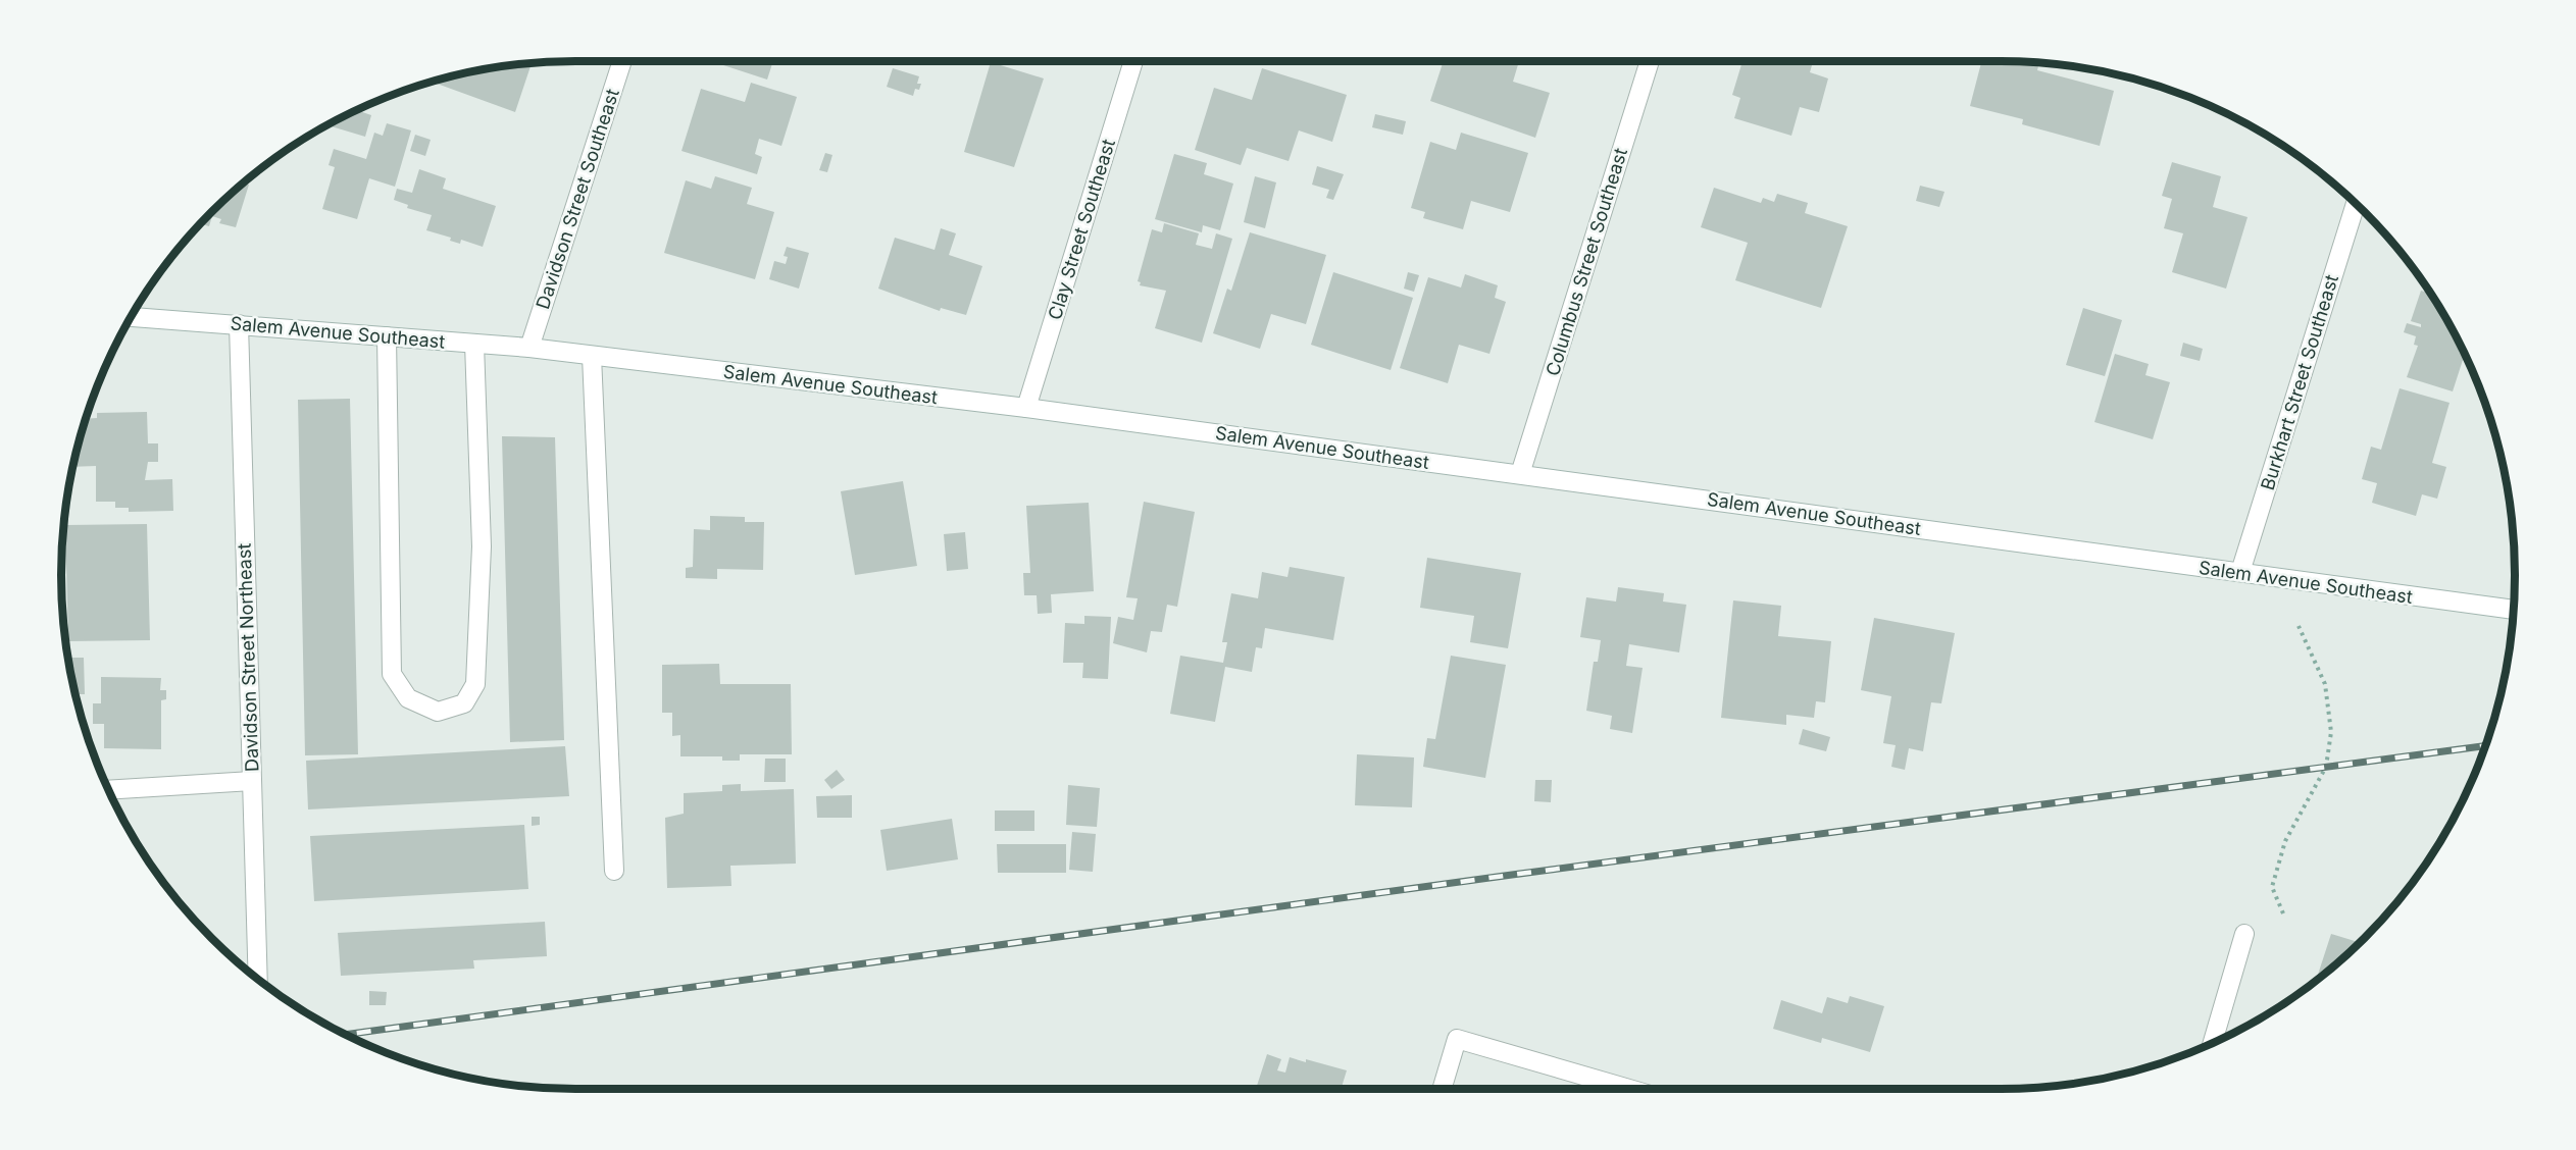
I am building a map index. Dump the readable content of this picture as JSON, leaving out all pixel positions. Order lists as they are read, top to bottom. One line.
{"streets":{"street":["Davidson Street Southeast","Clay Street Southeast","Columbus Street Southeast","Salem Avenue Southeast","Burkhart Street Southeast","Davidson Street Northeast"]},"crossings":[["Davidson Street Southeast","Salem Avenue Southeast"],["Clay Street Southeast","Salem Avenue Southeast"],["Columbus Street Southeast","Salem Avenue Southeast"],["Salem Avenue Southeast","Burkhart Street Southeast"],["Salem Avenue Southeast","Davidson Street Northeast"]]}
